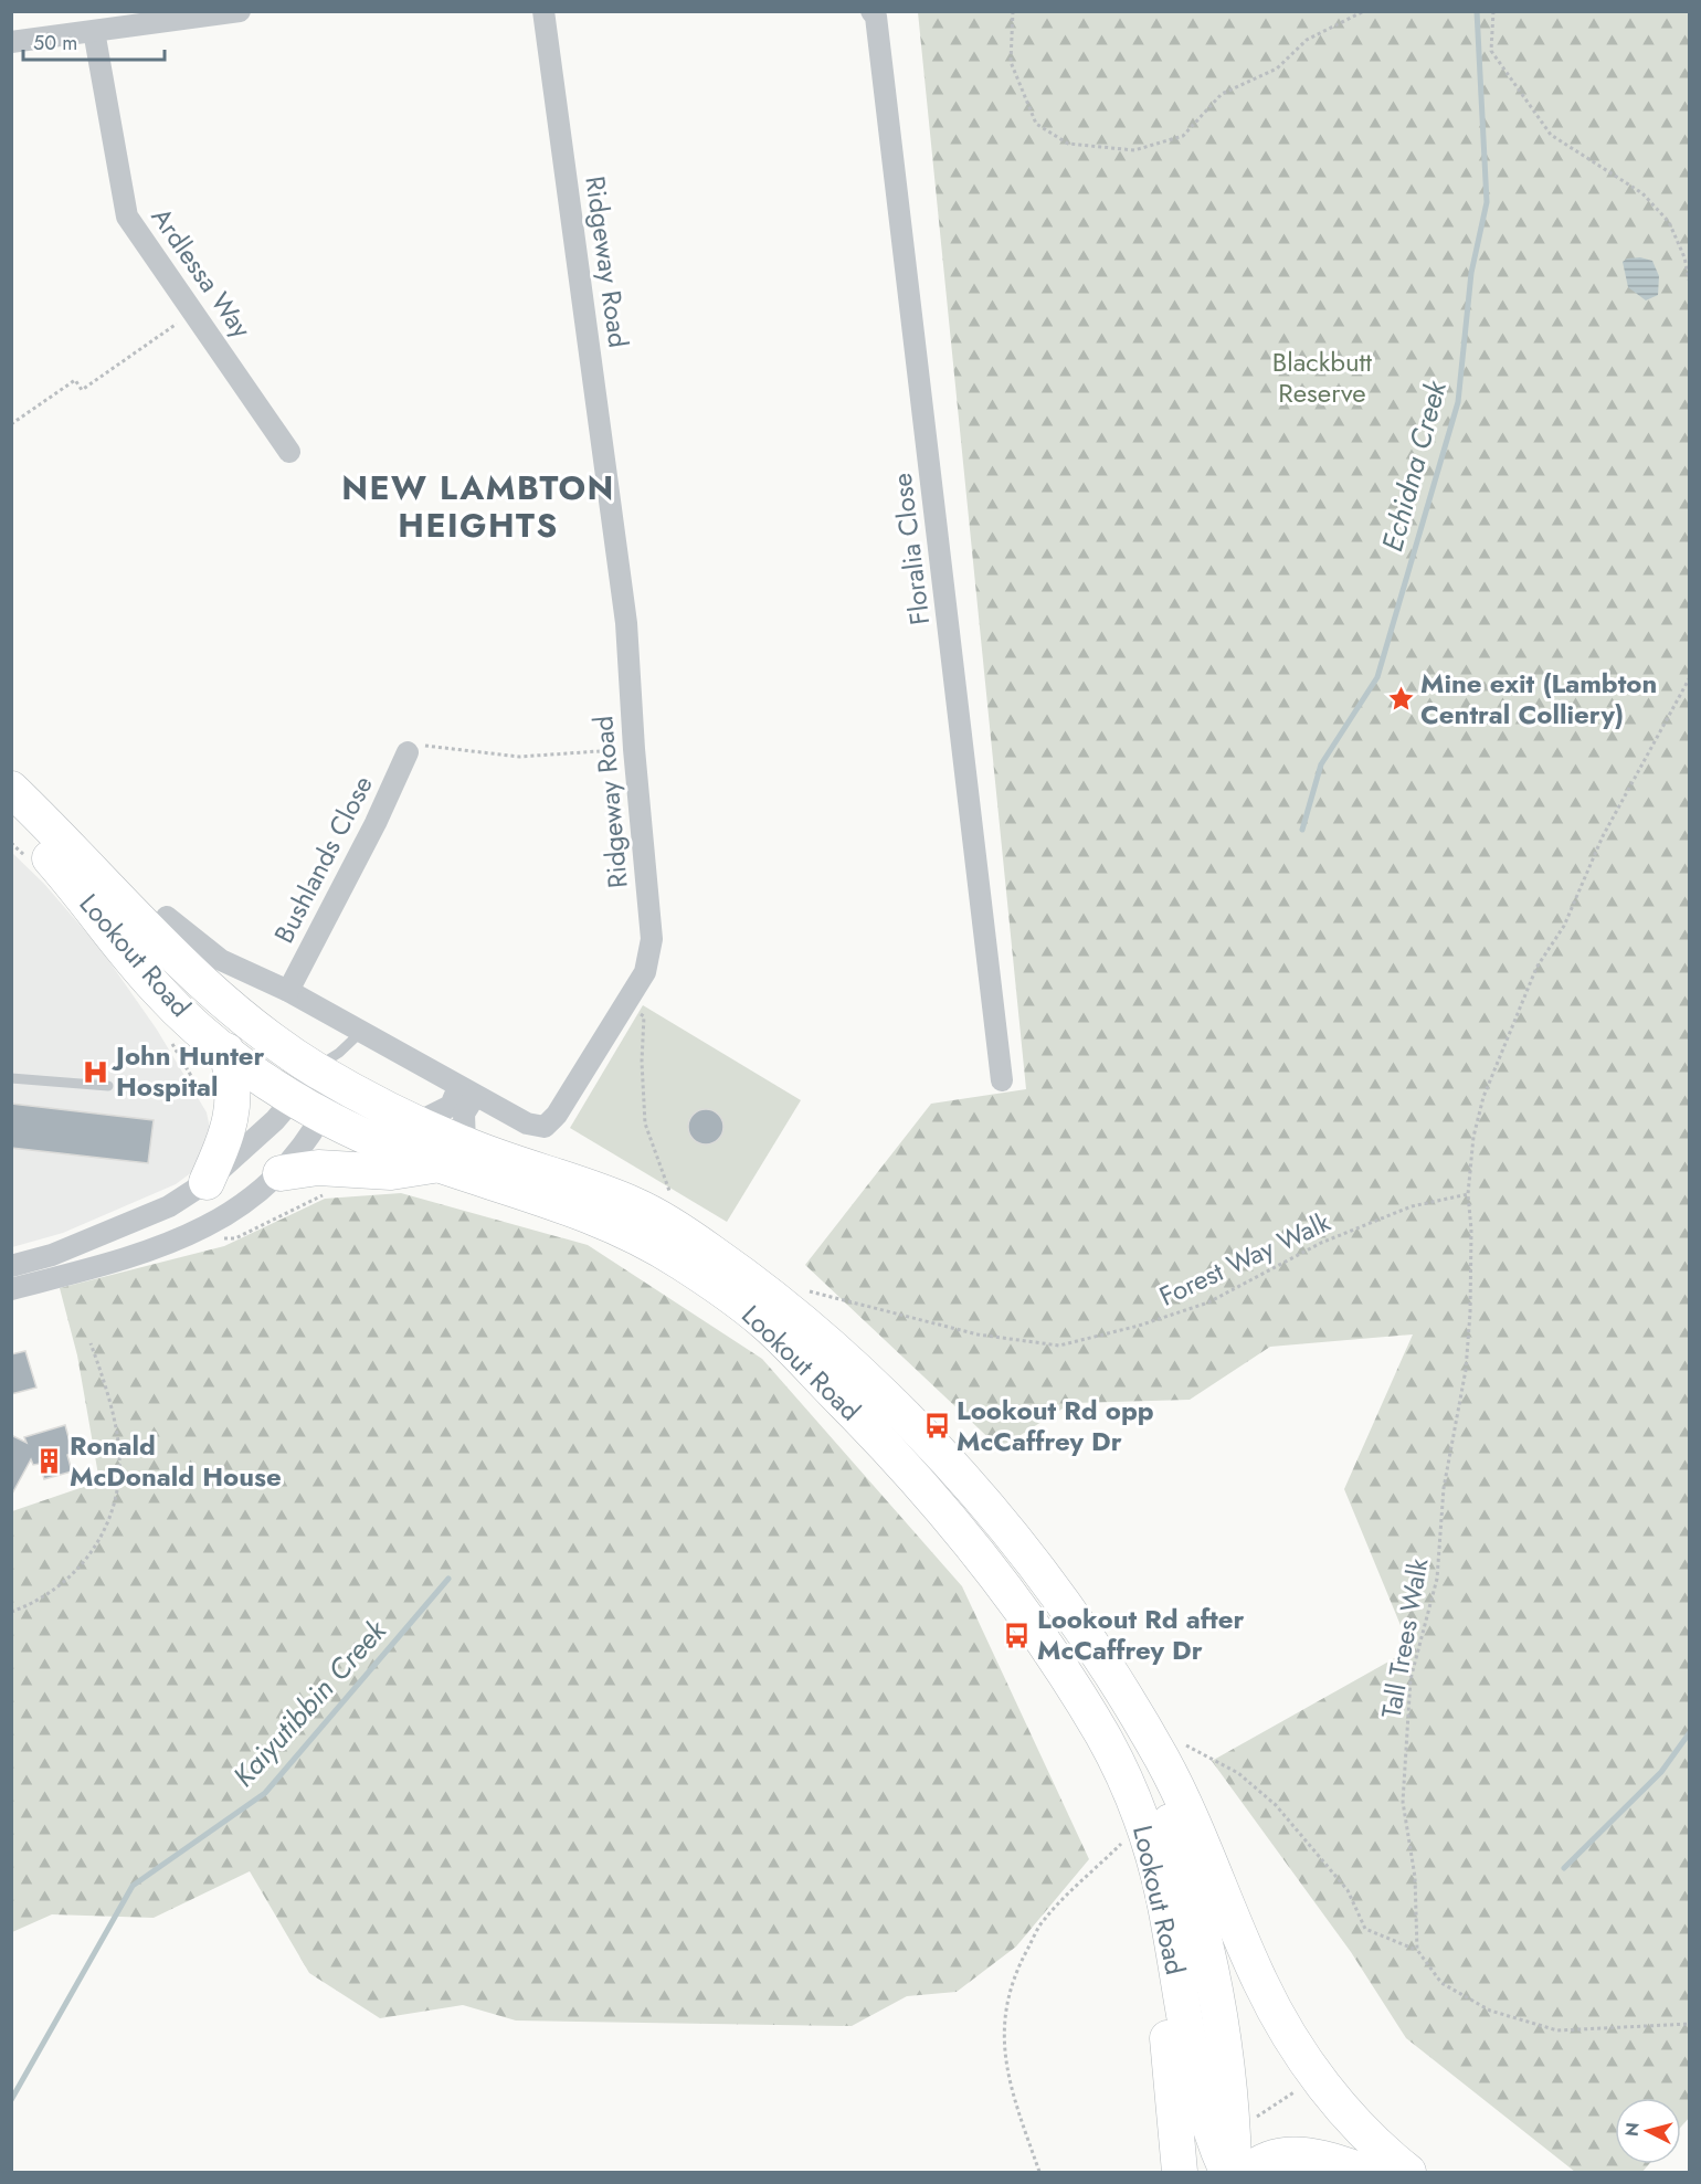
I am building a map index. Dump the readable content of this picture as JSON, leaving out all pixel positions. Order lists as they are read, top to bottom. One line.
{"streets":{"highway":["Lookout Road"],"street":["Ridgeway Road","Ardlessa Way","Floralia Close","Bushlands Close"],"path":["Forest Way Walk","Tall Trees Walk"]},"crossings":[["Ridgeway Road","Bushlands Close"],["Forest Way Walk","Tall Trees Walk"]],"districts":["NEW LAMBTON HEIGHTS"],"water":["Echidna Creek","Kaiyutibbin Creek"],"parks":["Blackbutt Reserve"],"places":{"place":["Mine exit (Lambton Central Colliery)"],"hospital":["John Hunter Hospital"],"bus stop":["Lookout Rd opp McCaffrey Dr","Lookout Rd after McCaffrey Dr"],"building":["Ronald McDonald House"]},"scale_bar":"50 m","north":"left"}
